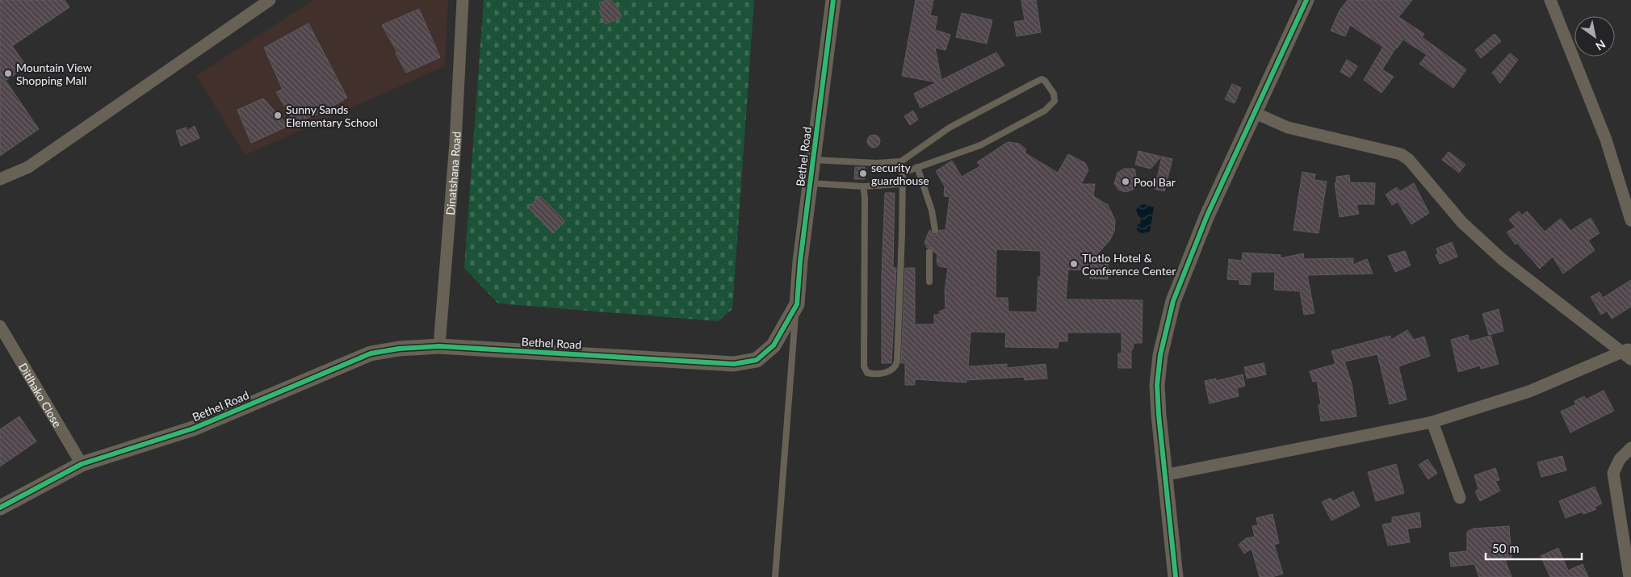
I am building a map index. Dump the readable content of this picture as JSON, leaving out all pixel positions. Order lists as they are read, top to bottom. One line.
{"streets":{"street":["Bethel Road","Dinatshana Road","Ditlhako Close"]},"crossings":[["Bethel Road","Dinatshana Road"],["Bethel Road","Ditlhako Close"]],"places":["Mountain View Shopping Mall","Sunny Sands Elementary School","security guardhouse","Pool Bar","Tlotlo Hotel & Conference Center"],"scale_bar":"50 m","north":"bottom right"}
